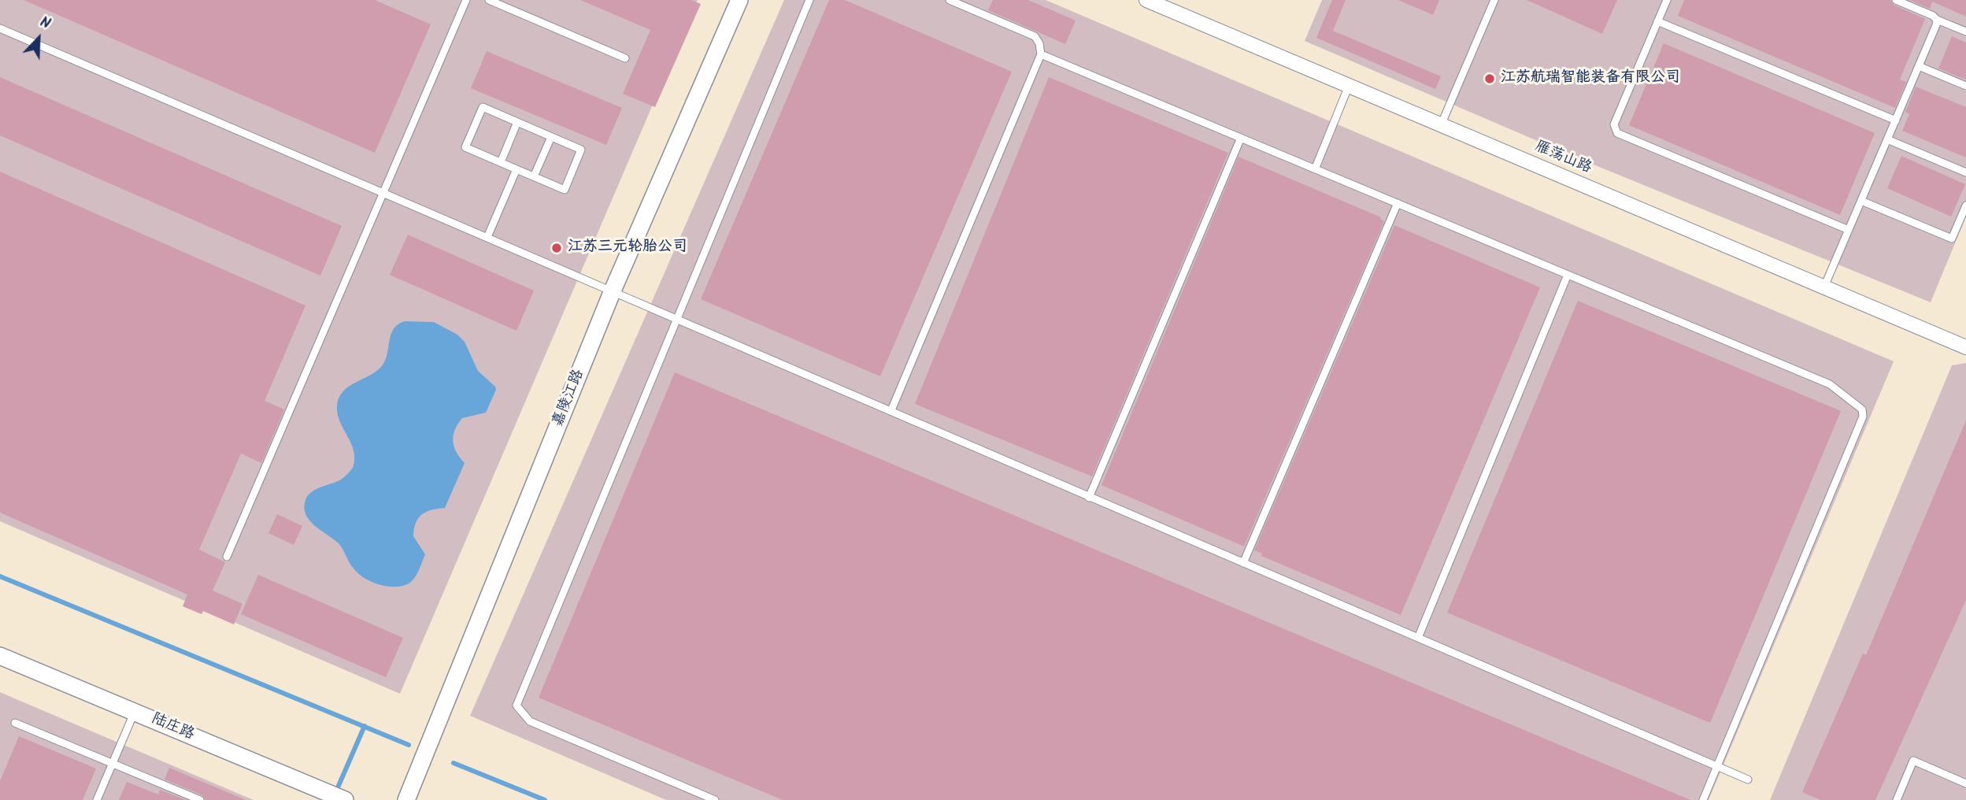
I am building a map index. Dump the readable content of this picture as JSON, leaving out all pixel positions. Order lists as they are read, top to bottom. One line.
{"streets":{"street":["雁荡山路","嘉陵江路","陆庄路"]},"places":["江苏航瑞智能装备有限公司","江苏三元轮胎公司"],"north":"top right"}
